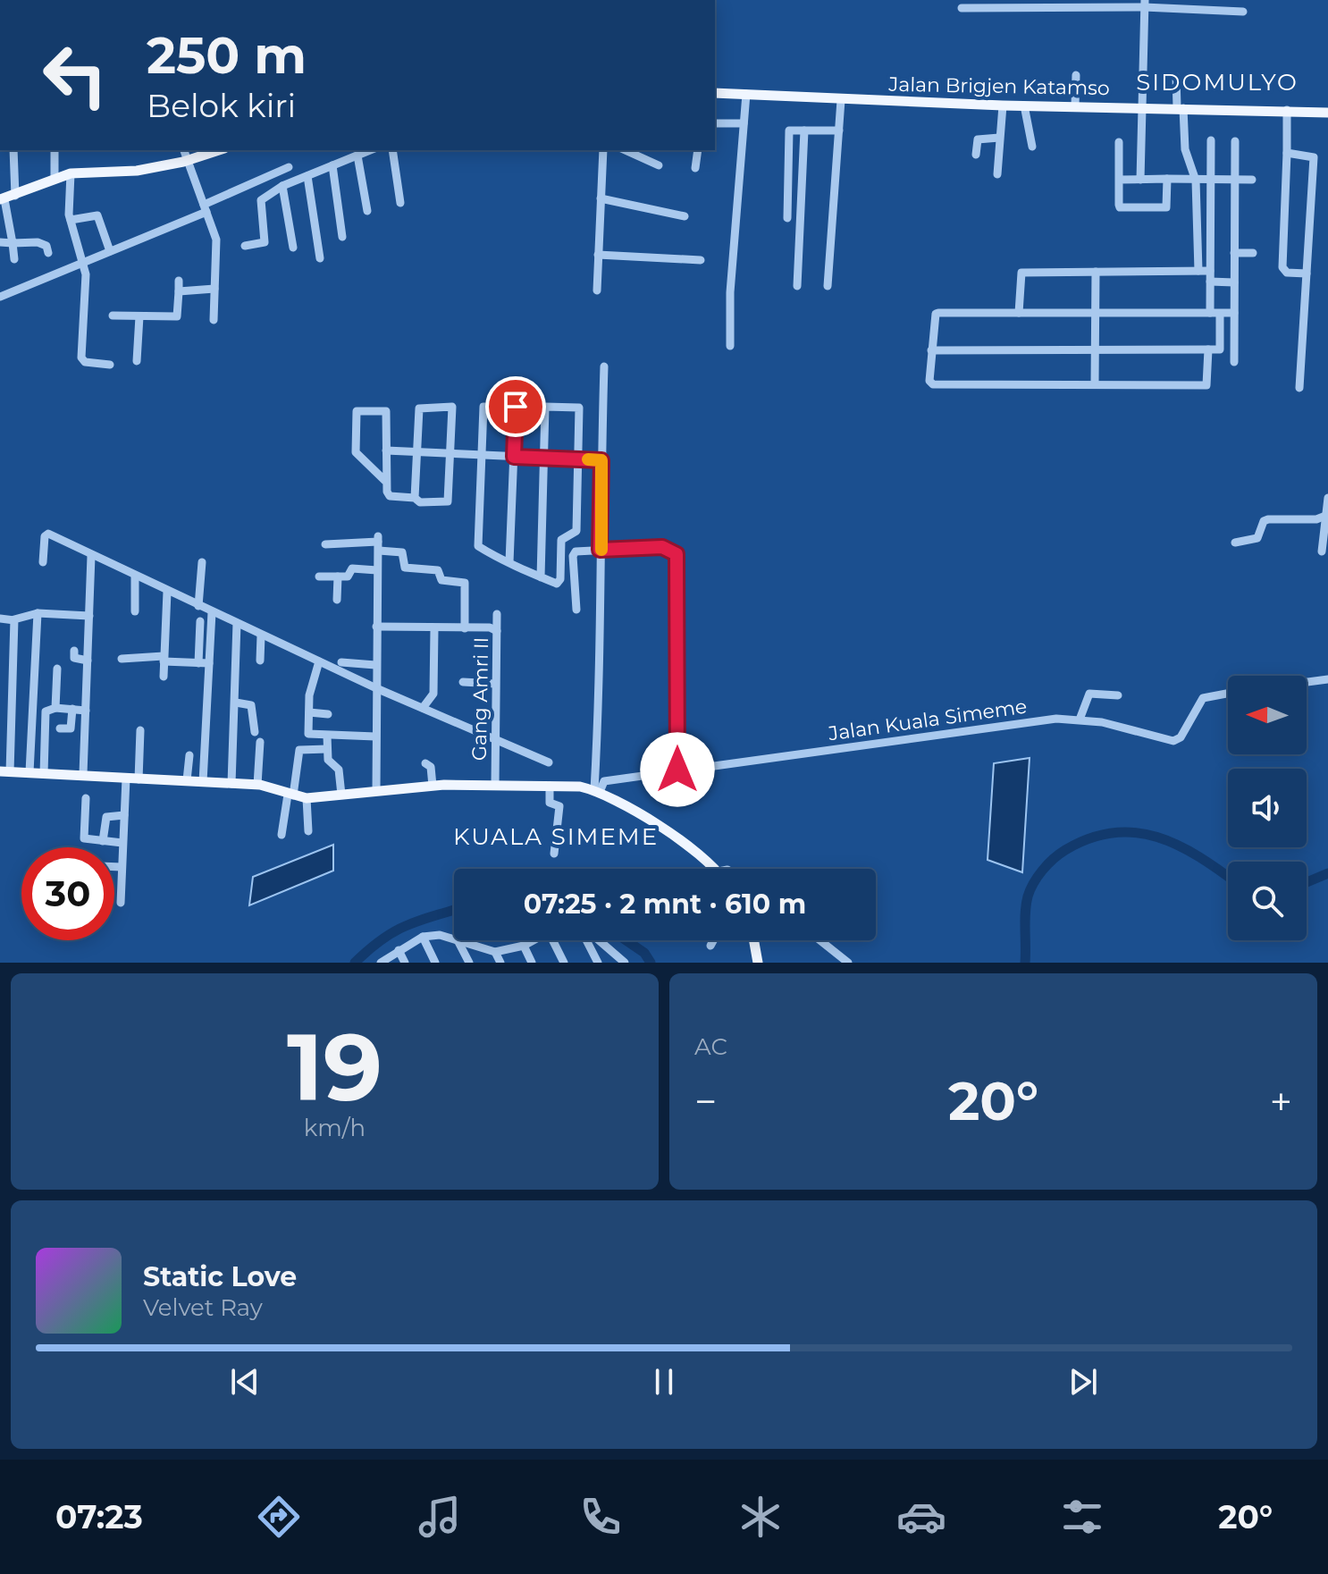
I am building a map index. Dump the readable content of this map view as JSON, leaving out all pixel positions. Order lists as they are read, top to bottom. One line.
{"streets":{"main road":["Jalan Brigjen Katamso"],"street":["Gang Amri II","Jalan Kuala Simeme"]},"districts":["SIDOMULYO","KUALA SIMEME"],"north":"left","page":{"turn":["250 m","Belok kiri"],"limit":"30","trip":"07:25 · 2 mnt · 610 m","tile":[["19","km/h"],"AC"],"heat":["−","20°","+"],"song":["Static Love","Velvet Ray"],"tabs":["07:23","20°"]}}
